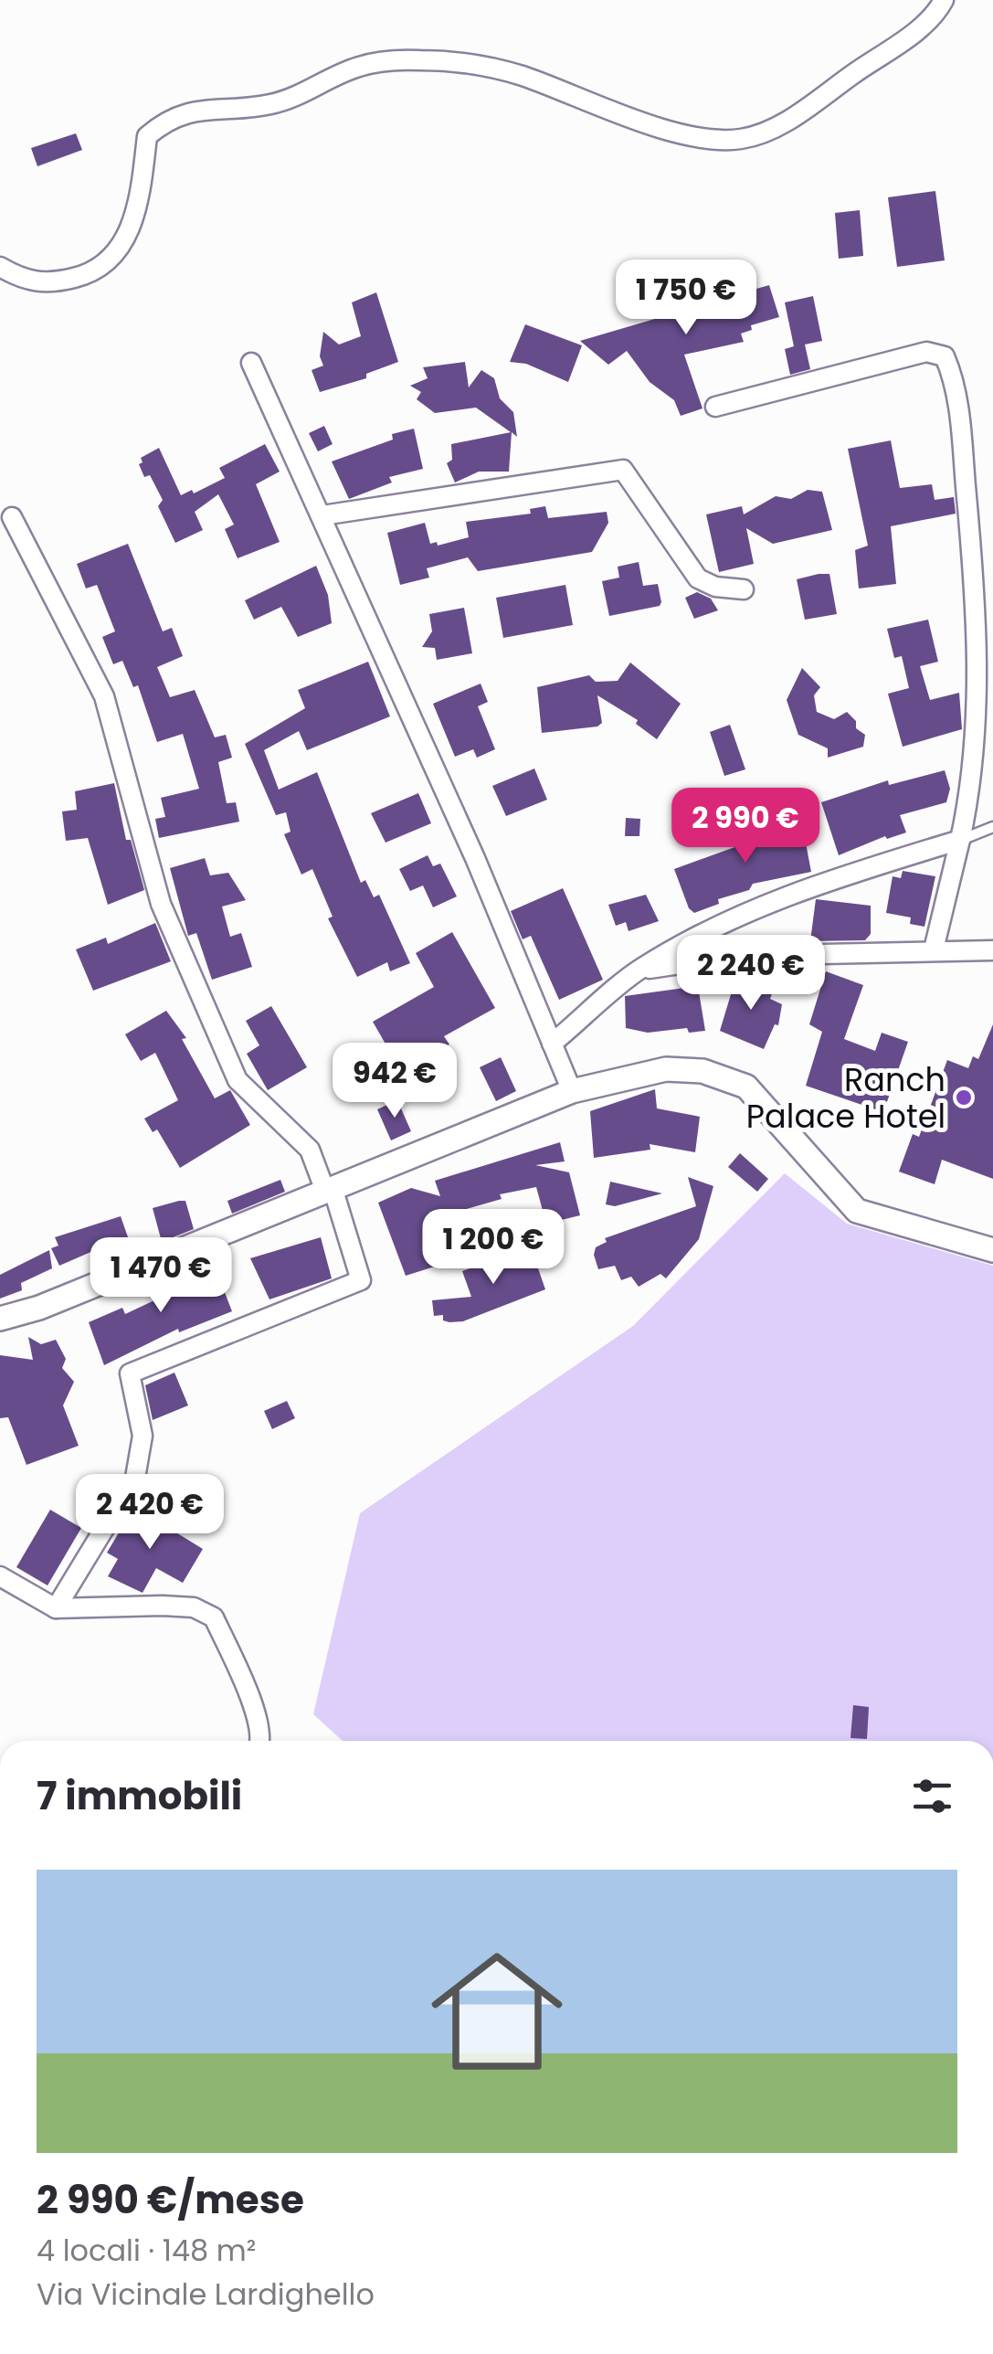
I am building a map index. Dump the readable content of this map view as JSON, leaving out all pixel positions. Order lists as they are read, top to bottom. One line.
{"places":["Ranch Palace Hotel"],"page":{"price":["1 750 €","2 990 €","2 240 €","942 €","1 200 €","1 470 €","2 420 €"],"heading":"7 immobili","list":[{"name":"2 990 €/mese","note":"4 locali · 148 m² · Via Vicinale Lardighello"}]}}
